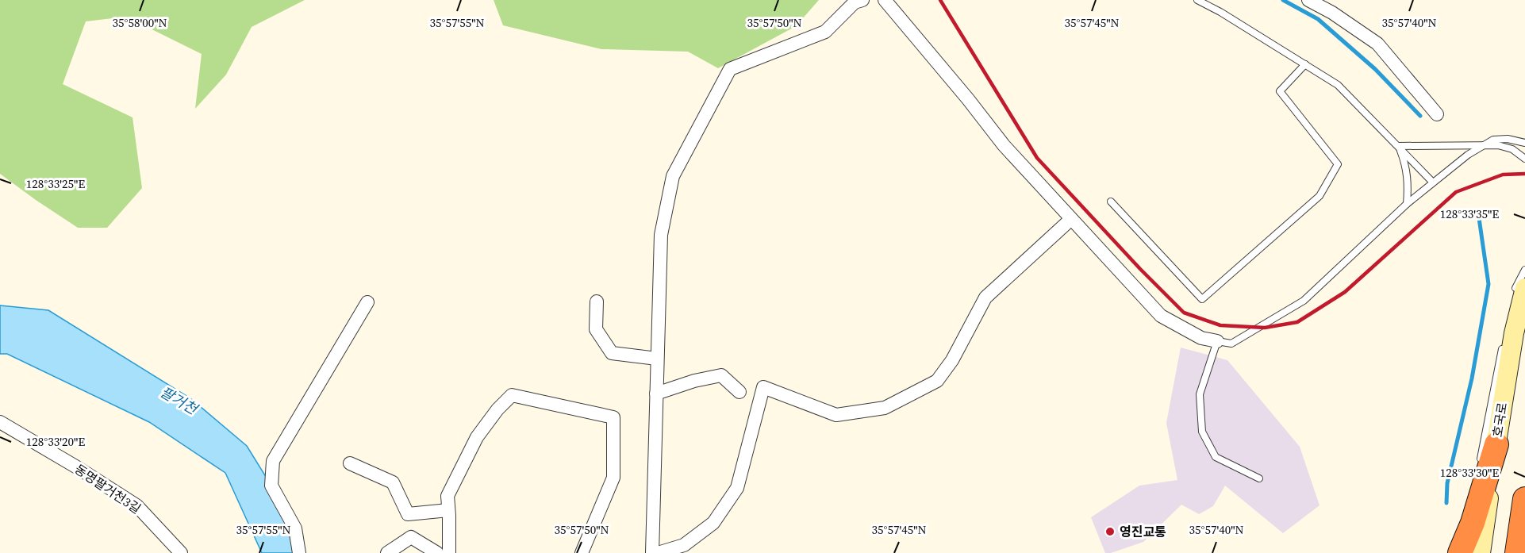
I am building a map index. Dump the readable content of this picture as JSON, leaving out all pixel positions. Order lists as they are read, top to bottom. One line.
{"streets":{"main road":["호국로"],"street":["동명팔거천3길"]},"water":["팔거천"],"places":["영진교통"],"coordinates":["35°58'00\"N","35°57'45\"N","35°57'40\"N","35°57'55\"N","35°57'50\"N","128°33'25\"E","128°33'35\"E","128°33'20\"E","128°33'30\"E"]}
